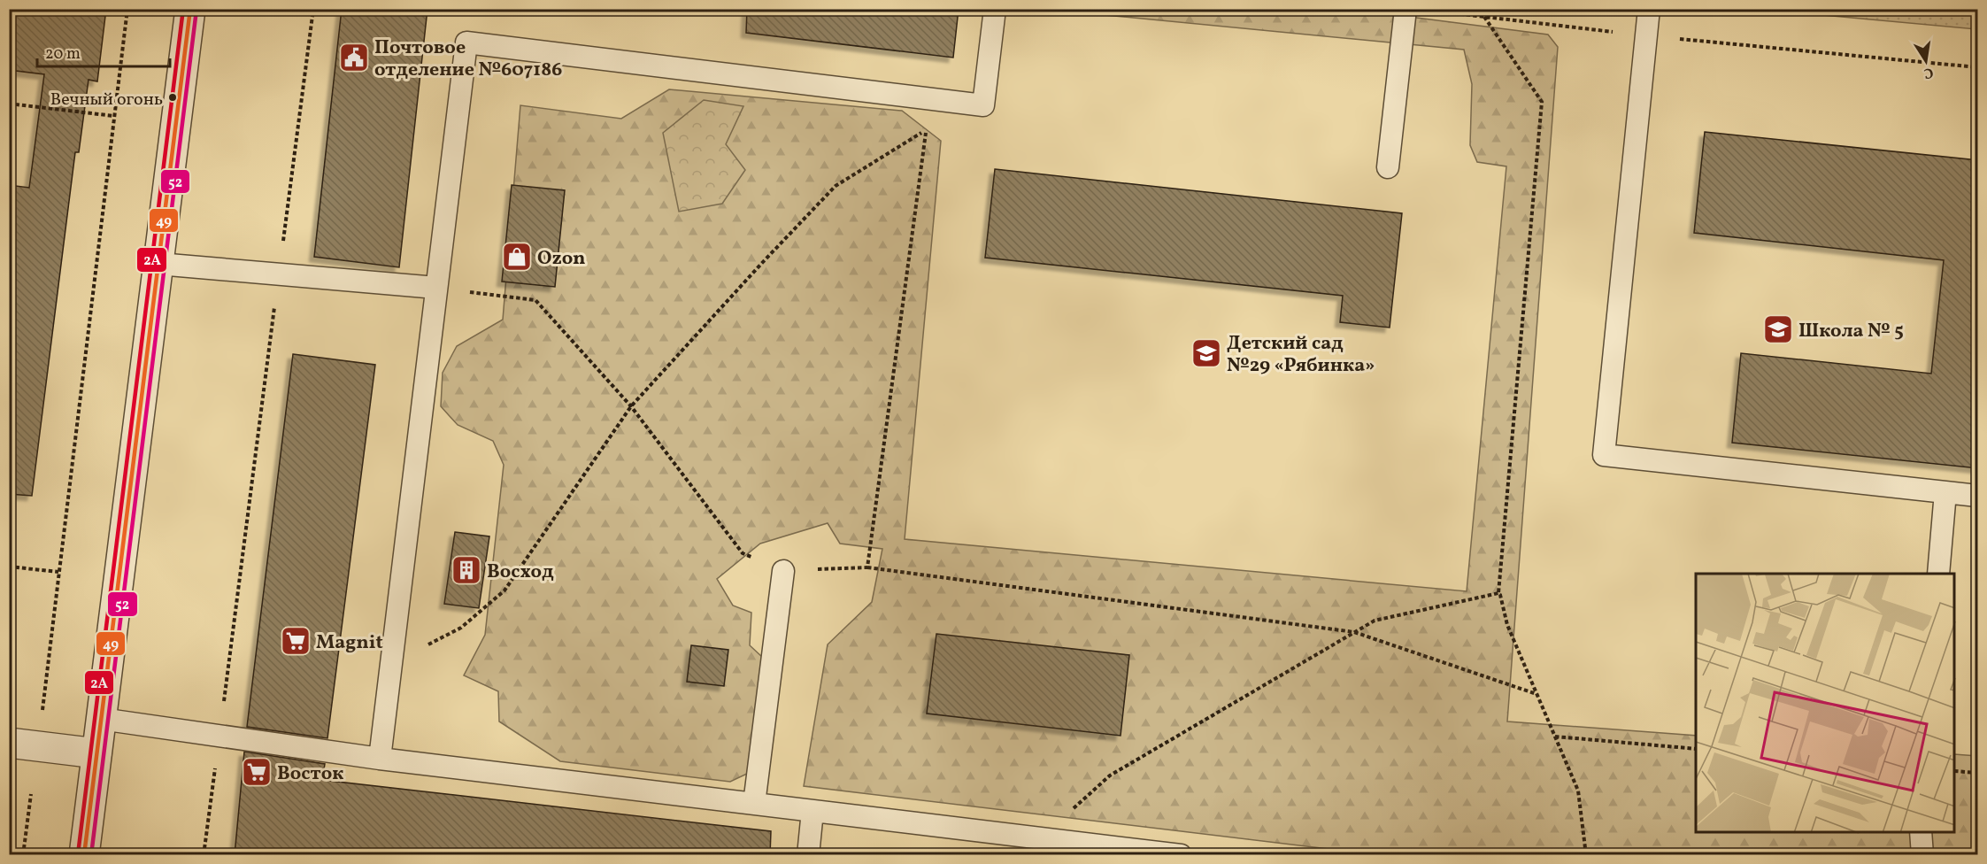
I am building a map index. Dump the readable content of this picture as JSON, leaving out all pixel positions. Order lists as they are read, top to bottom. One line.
{"places":{"public building":["Почтовое отделение №607186"],"other":["Вечный огонь"],"shop":["Ozon"],"school or university":["Школа № 5","Детский сад №29 «Рябинка»"],"building":["Восход"],"supermarket":["Magnit","Восток"]},"lines":["transit line 49","transit line 2А","transit line 52"],"scale_bar":"20 m","north":"bottom"}
